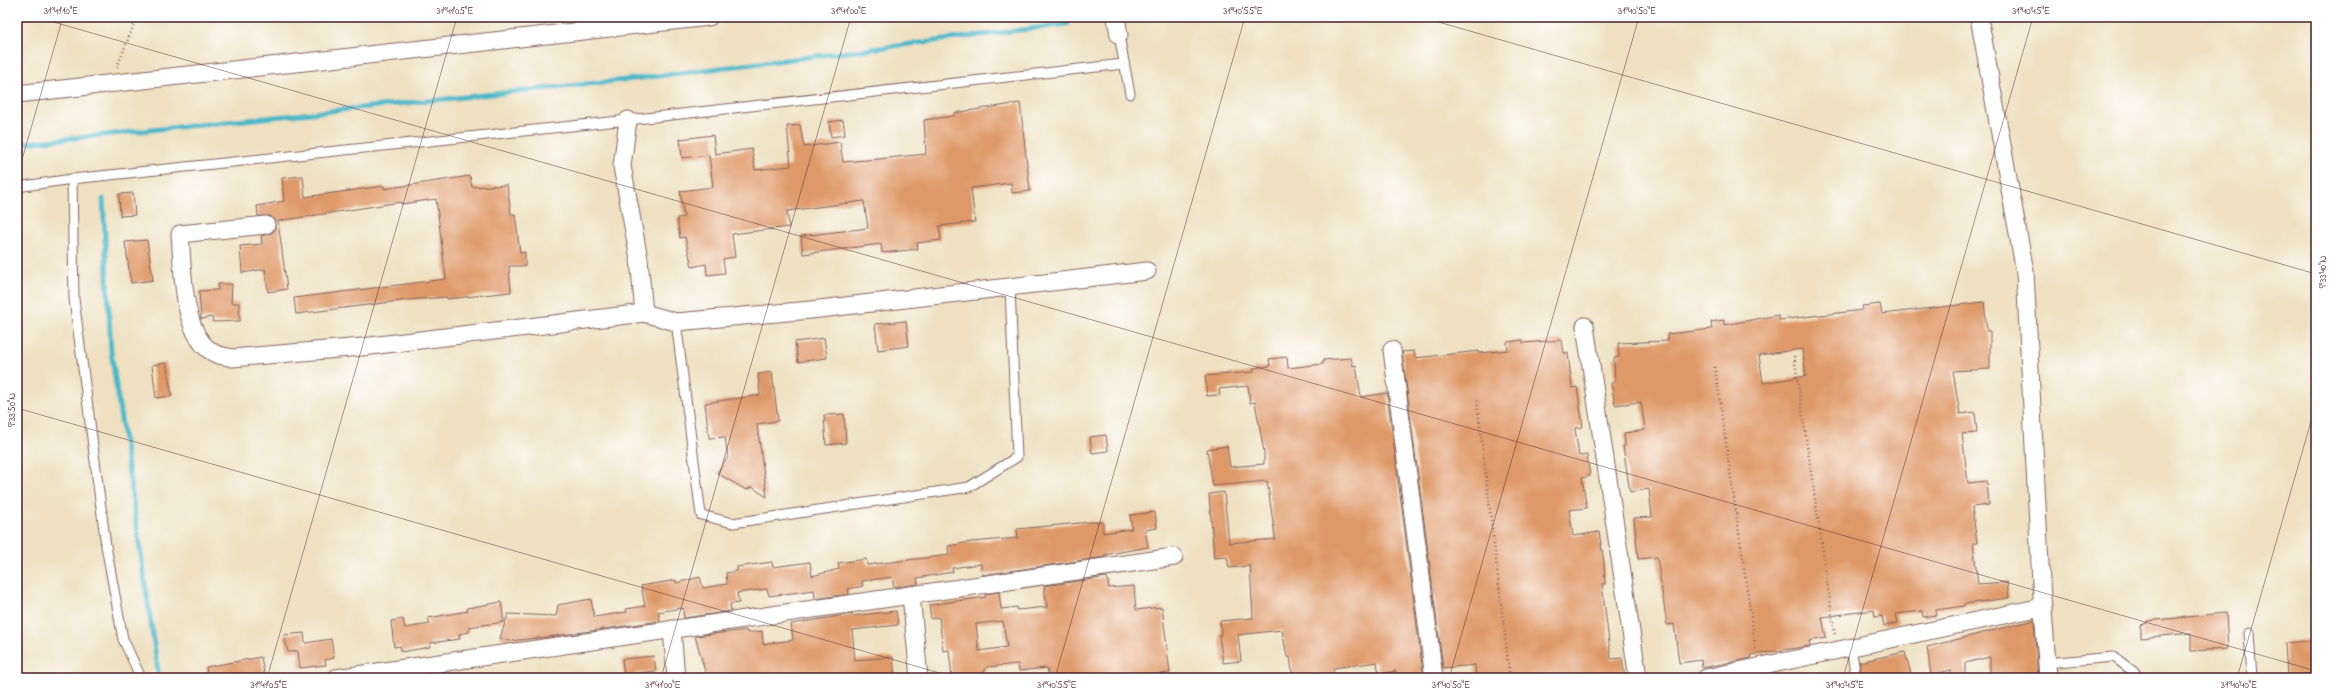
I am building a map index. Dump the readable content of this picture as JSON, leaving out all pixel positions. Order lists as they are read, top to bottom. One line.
{"coordinates":["31°41'10\"E","31°41'05\"E","31°41'00\"E","31°40'55\"E","31°40'50\"E","31°40'45\"E","9°33'40\"N","9°33'50\"N","31°40'40\"E"]}
